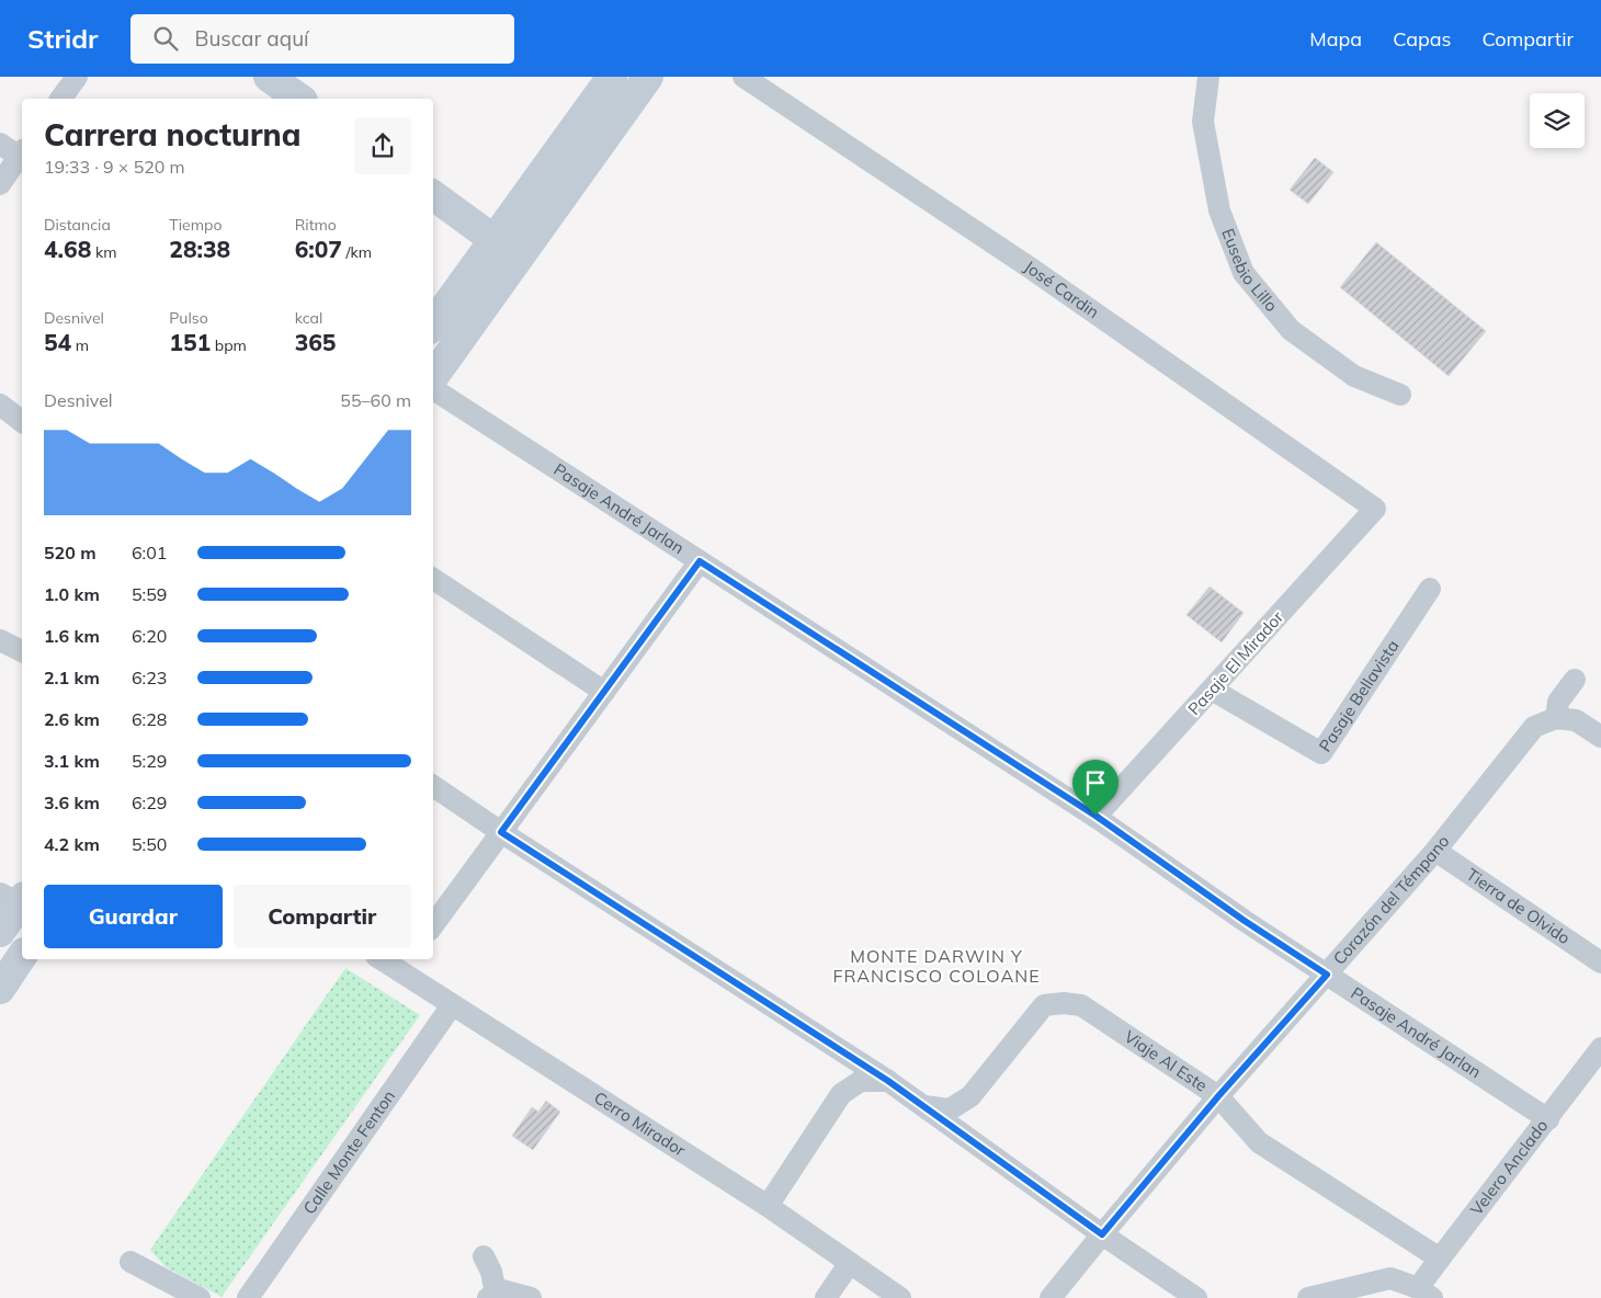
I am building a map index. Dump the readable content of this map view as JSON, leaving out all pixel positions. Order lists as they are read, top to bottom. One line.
{"streets":{"street":["Eusebio Lillo","José Cardin","Pasaje André Jarlan","Pasaje El Mirador","Pasaje Bellavista","Corazón del Témpano","Tierra de Olvido","Viaje Al Este","Cerro Mirador","Calle Monte Fenton","Velero Anclado"]},"crossings":[["José Cardin","Pasaje El Mirador"],["Pasaje André Jarlan","Pasaje El Mirador"],["Pasaje André Jarlan","Corazón del Témpano"],["Pasaje André Jarlan","Velero Anclado"],["Pasaje El Mirador","Pasaje Bellavista"],["Corazón del Témpano","Tierra de Olvido"],["Corazón del Témpano","Viaje Al Este"],["Viaje Al Este","Velero Anclado"],["Cerro Mirador","Calle Monte Fenton"]],"districts":["MONTE DARWIN Y FRANCISCO COLOANE"],"page":{"header":"Stridr","search":"Buscar aquí","nav":["Mapa","Capas","Compartir"],"heading":["Carrera nocturna","19:33 · 9 × 520 m"],"stats":[["Distancia","4.68 km"],["Tiempo","28:38"],["Ritmo","6:07 /km"],["Desnivel","54 m"],["Pulso","151 bpm"],["kcal","365"]],"chart":["Desnivel","55–60 m"],"list":[{"name":"520 m","note":"6:01"},{"name":"1.0 km","note":"5:59"},{"name":"1.6 km","note":"6:20"},{"name":"2.1 km","note":"6:23"},{"name":"2.6 km","note":"6:28"},{"name":"3.1 km","note":"5:29"},{"name":"3.6 km","note":"6:29"},{"name":"4.2 km","note":"5:50"}],"buttons":["Guardar","Compartir"]}}
